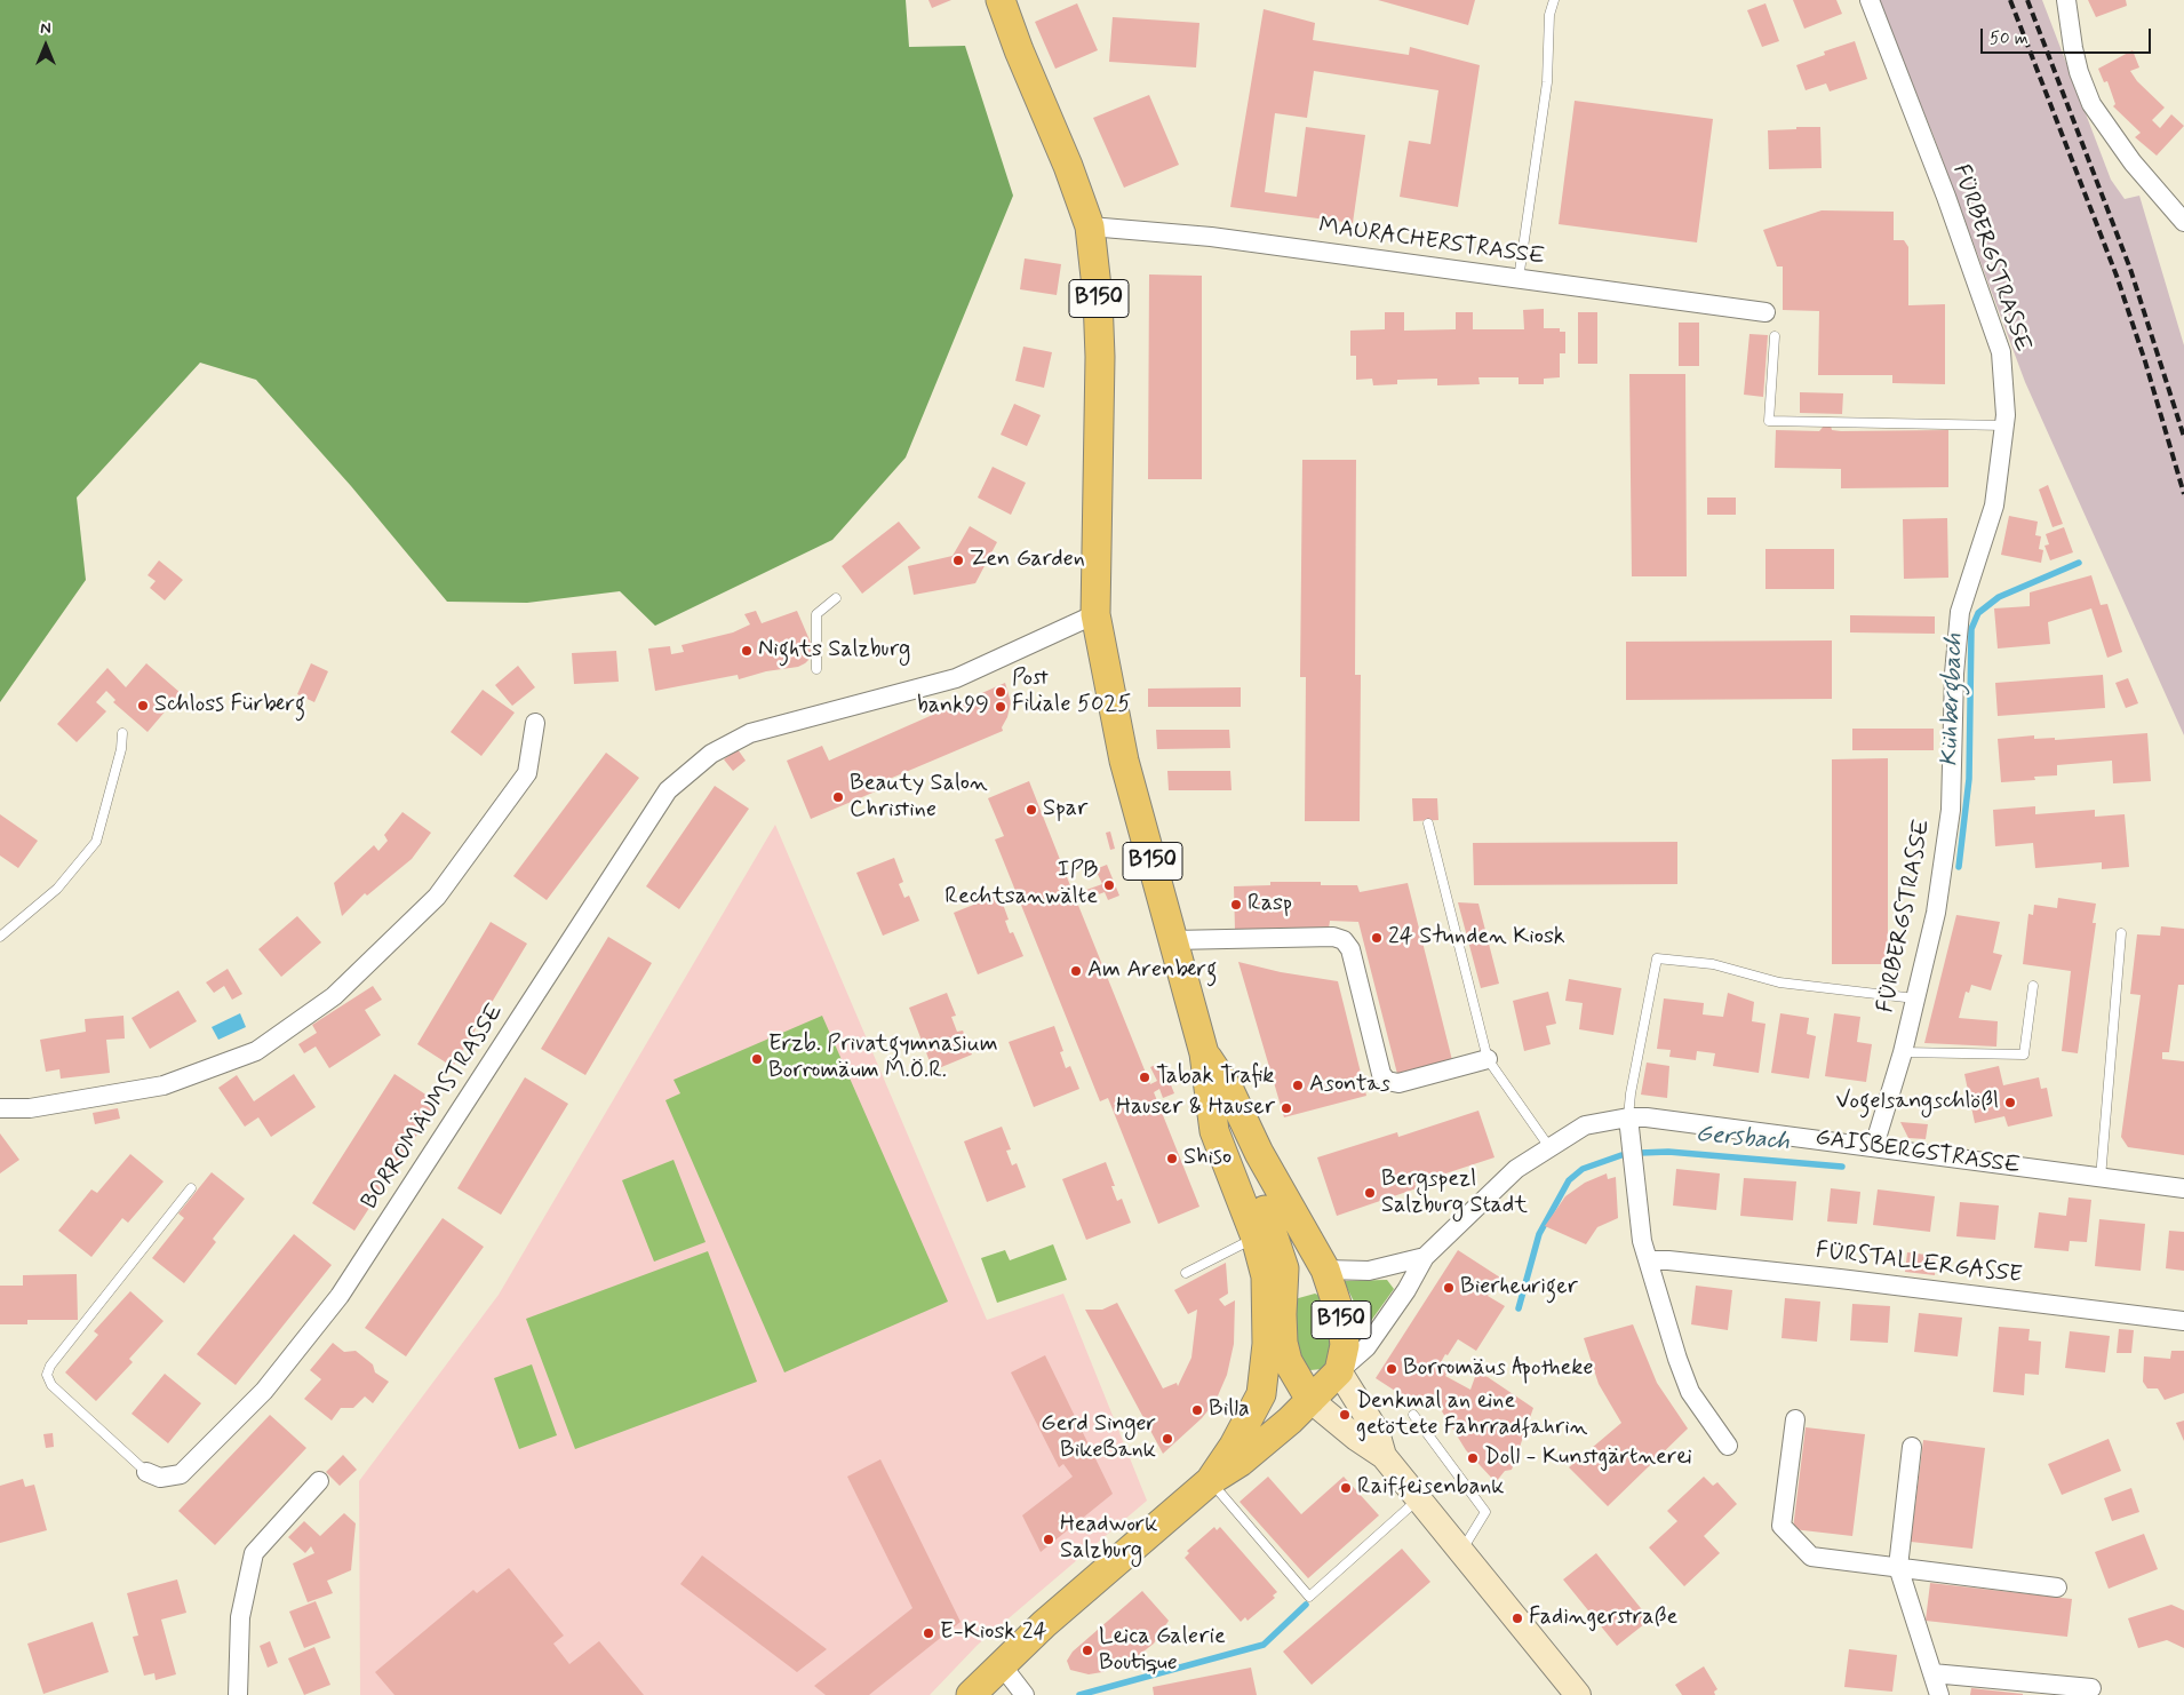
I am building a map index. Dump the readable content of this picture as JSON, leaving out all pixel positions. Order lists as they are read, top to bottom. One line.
{"streets":{"main road":["B150","GAISBERGSTRASSE"],"street":["MAURACHERSTRASSE","FÜRBERGSTRASSE","BORROMÄUMSTRASSE","FÜRSTALLERGASSE"]},"crossings":[["MAURACHERSTRASSE","B150"],["FÜRBERGSTRASSE","GAISBERGSTRASSE"],["B150","BORROMÄUMSTRASSE"],["B150","GAISBERGSTRASSE"]],"water":["Kühbergbach","Gersbach"],"places":["Zen Garden","Nights Salzburg","Post Filiale 5025","Schloss Fürberg","bank99","Beauty Salon Christine","Spar","IPB Rechtsanwälte","Rasp","24 Stunden Kiosk","Am Arenberg","Erzb. Privatgymnasium Borromäum M.Ö.R.","Tabak Trafik","Asontas","Vogelsangschlößl","Hauser & Hauser","Shiso","Bergspezl Salzburg Stadt","Bierheuriger","Borromäus Apotheke","Billa","Denkmal an eine getötete Fahrradfahrin","Gerd Singer BikeBank","Doll - Kunstgärtnerei","Raiffeisenbank","Headwork Salzburg","Fadingerstraße","E-Kiosk 24","Leica Galerie Boutique"],"scale_bar":"50 m","north":"top"}
